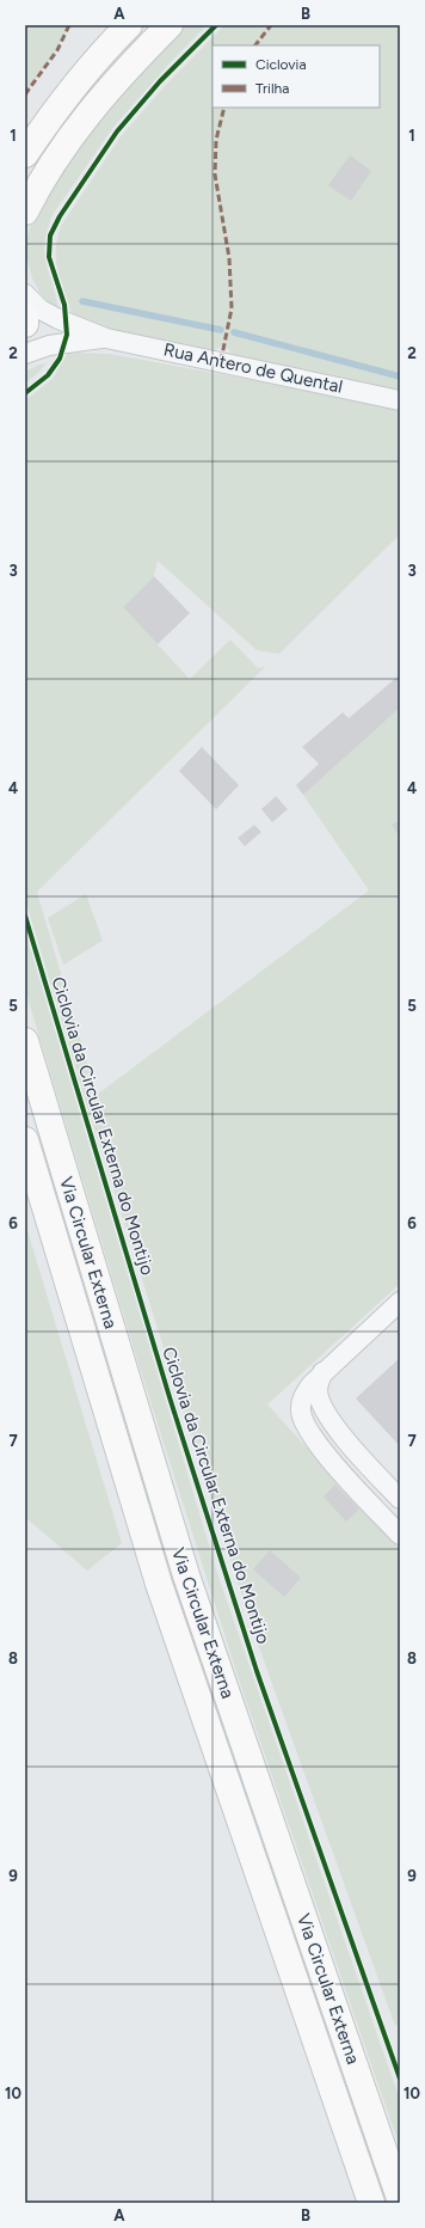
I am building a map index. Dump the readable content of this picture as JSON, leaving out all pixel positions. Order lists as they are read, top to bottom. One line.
{"streets":{"main road":["Via Circular Externa"],"street":["Rua Antero de Quental"],"cycle path":["Ciclovia da Circular Externa do Montijo"]},"legend":["Ciclovia","Trilha"],"grid":{"columns":["A","B"],"rows":["1","2","3","4","5","6","7","8","9","10"]}}
